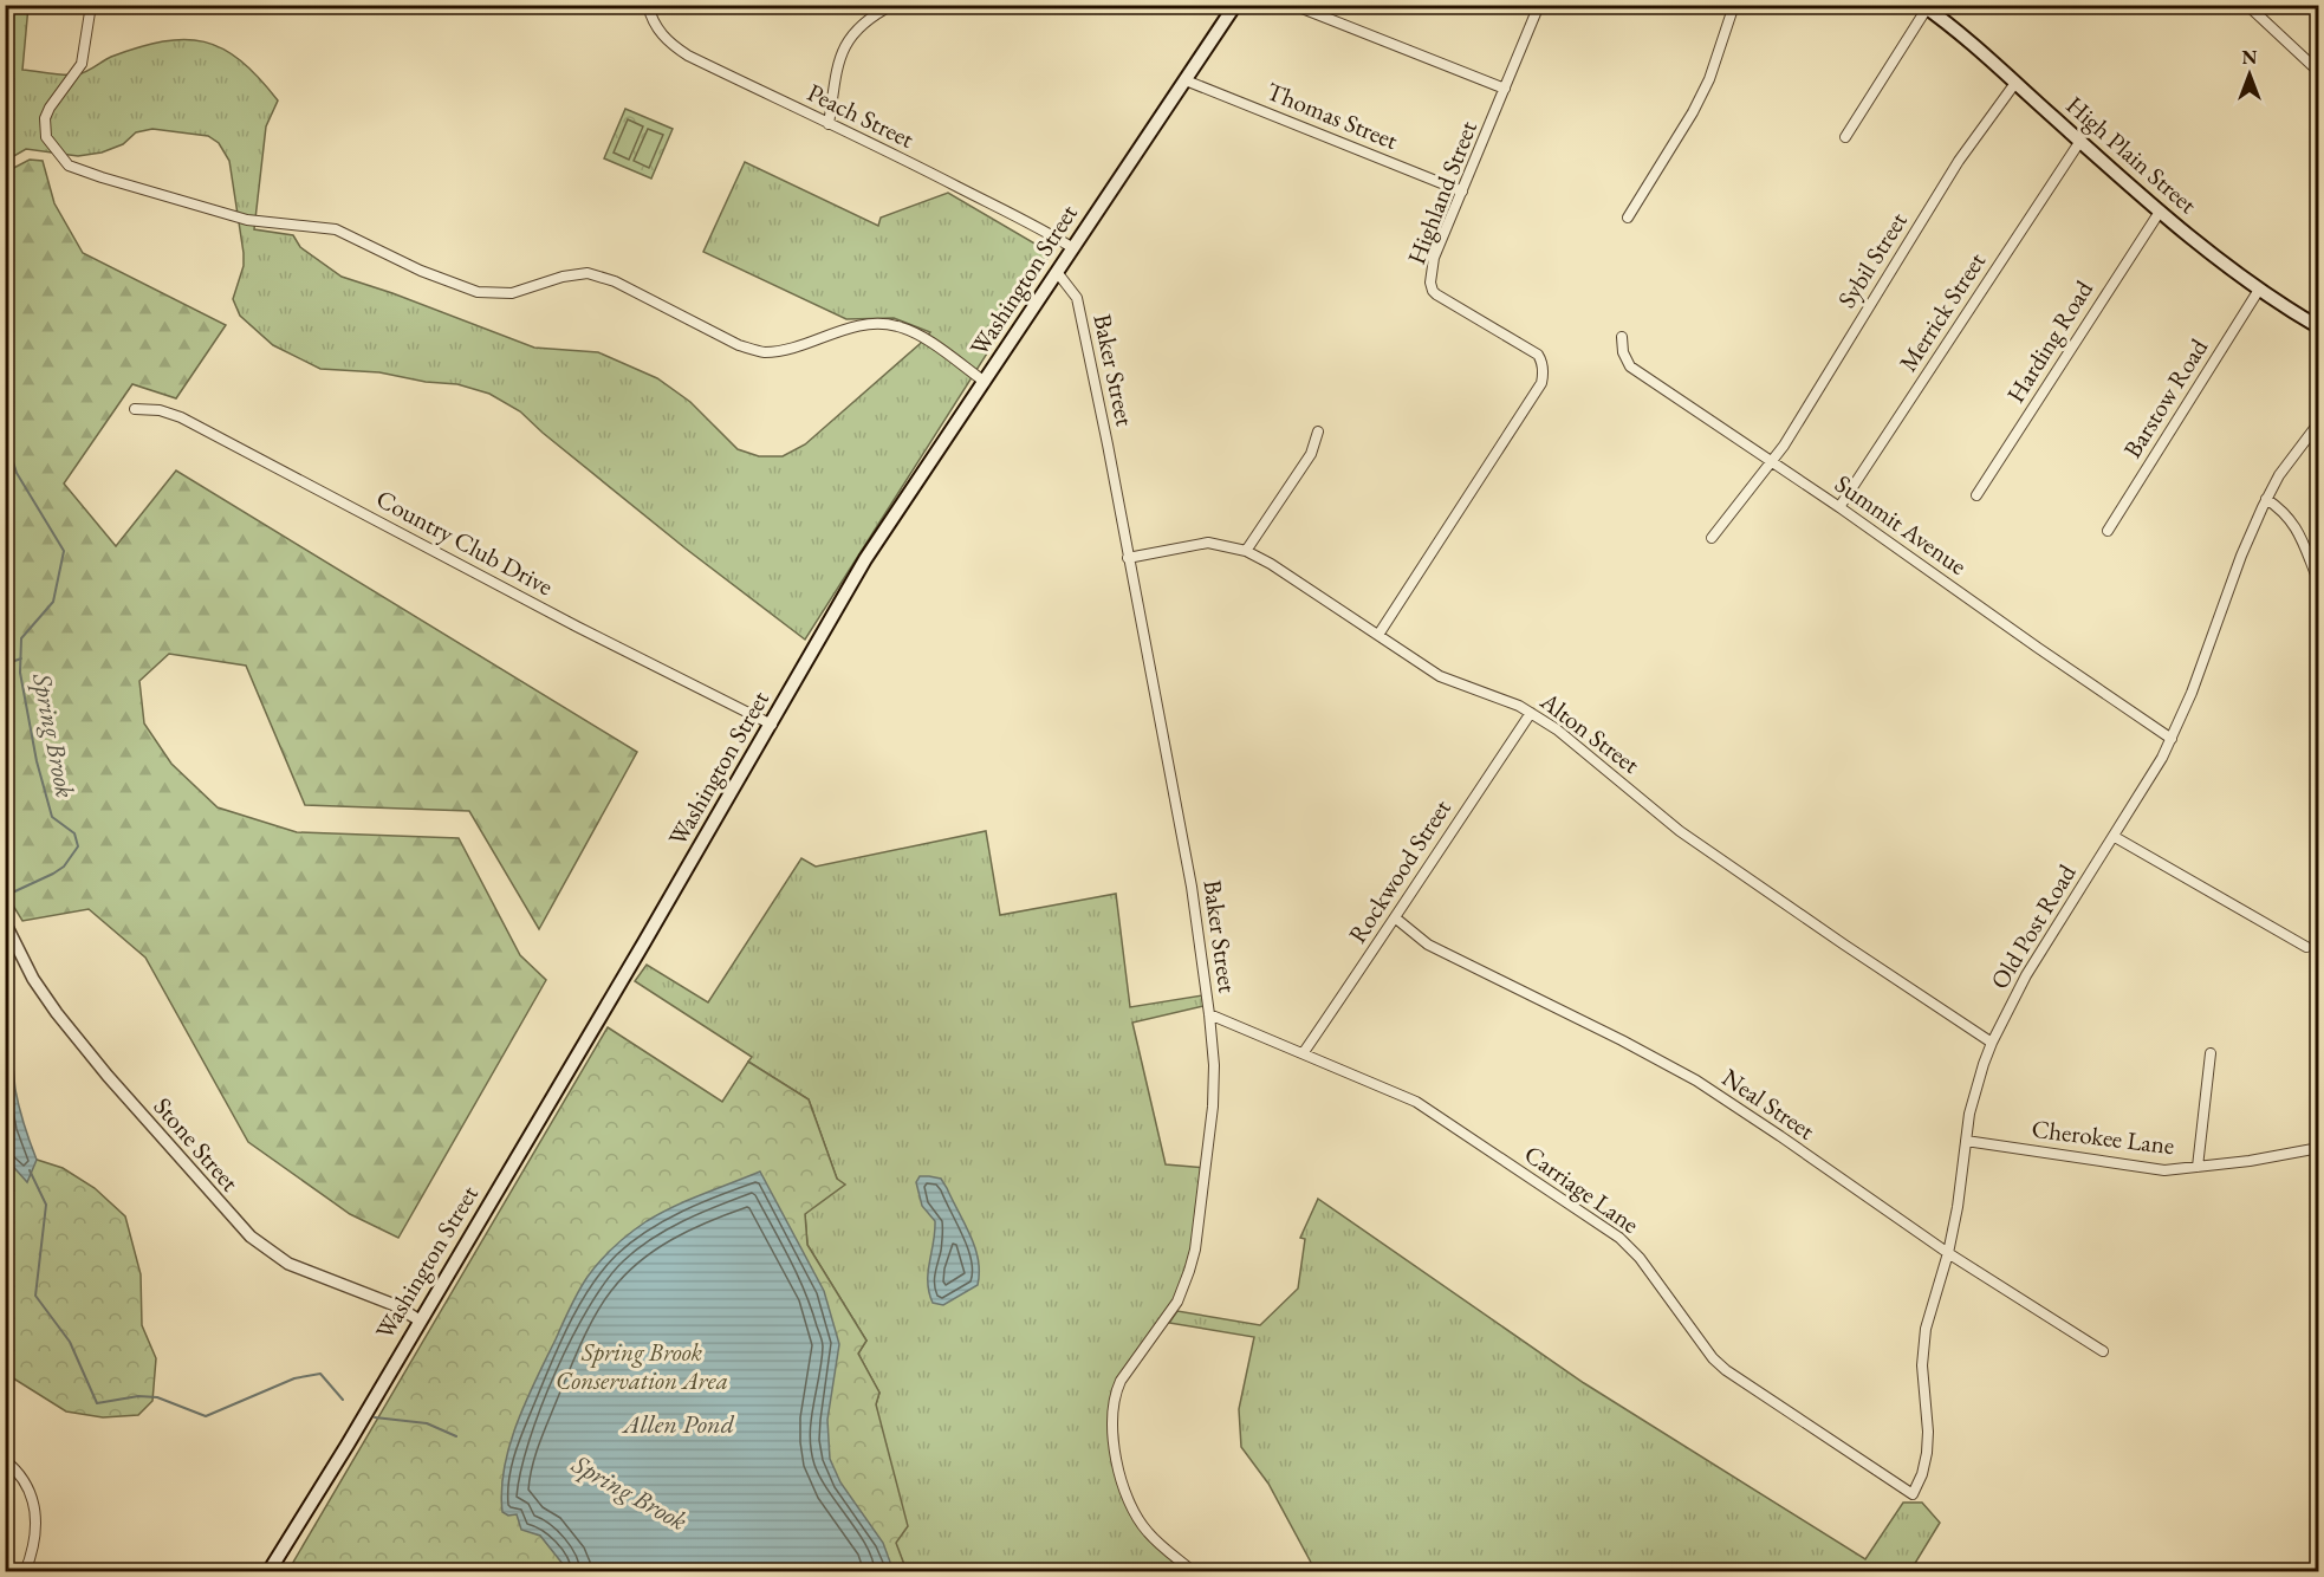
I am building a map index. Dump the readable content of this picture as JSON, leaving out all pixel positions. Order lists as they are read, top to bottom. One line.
{"streets":{"main road":["High Plain Street","Washington Street"],"street":["Peach Street","Thomas Street","Highland Street","Sybil Street","Merrick Street","Harding Road","Baker Street","Barstow Road","Summit Avenue","Country Club Drive","Alton Street","Rockwood Street","Old Post Road","Neal Street","Cherokee Lane","Stone Street","Carriage Lane"]},"crossings":[["Peach Street","Washington Street"],["Thomas Street","Highland Street"],["Thomas Street","Washington Street"],["High Plain Street","Sybil Street"],["High Plain Street","Merrick Street"],["High Plain Street","Harding Road"],["High Plain Street","Barstow Road"],["Highland Street","Alton Street"],["Sybil Street","Summit Avenue"],["Washington Street","Baker Street"],["Washington Street","Country Club Drive"],["Washington Street","Stone Street"],["Merrick Street","Summit Avenue"],["Baker Street","Alton Street"],["Baker Street","Carriage Lane"],["Summit Avenue","Old Post Road"],["Alton Street","Rockwood Street"],["Alton Street","Old Post Road"],["Rockwood Street","Neal Street"],["Rockwood Street","Carriage Lane"],["Old Post Road","Neal Street"],["Old Post Road","Cherokee Lane"],["Old Post Road","Carriage Lane"]],"water":["Spring Brook","Allen Pond"],"parks":["Spring Brook Conservation Area"],"north":"top"}
